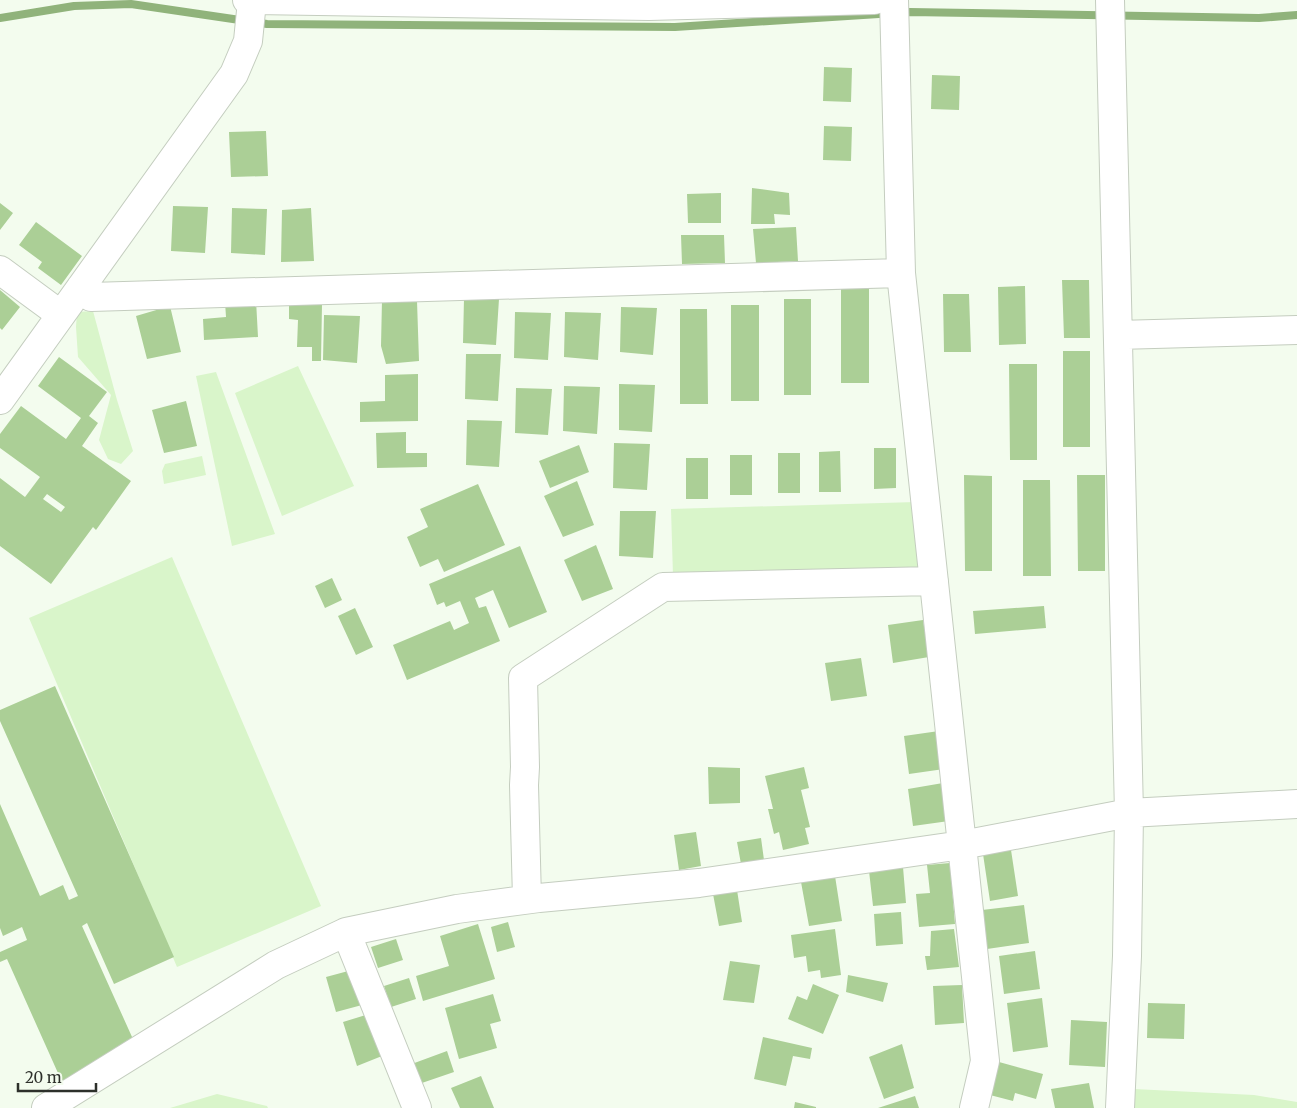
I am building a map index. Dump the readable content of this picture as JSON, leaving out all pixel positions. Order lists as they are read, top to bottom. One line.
{"scale_bar":"20 m"}
